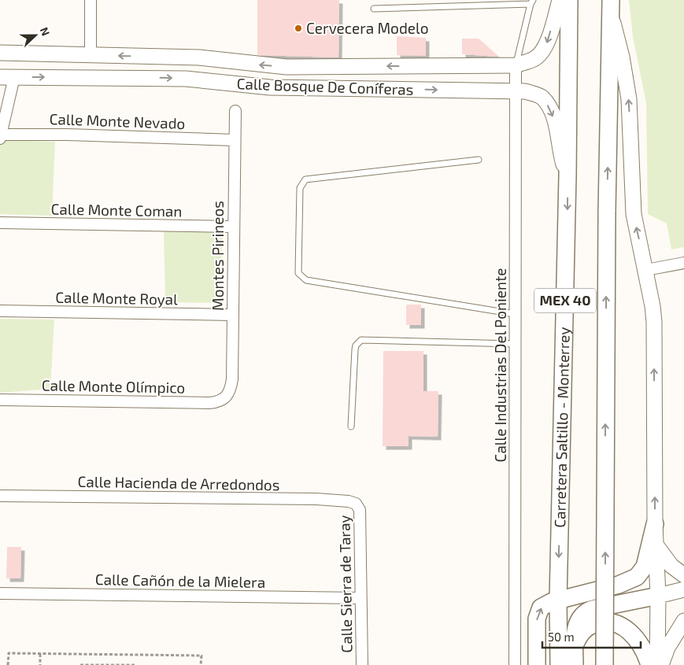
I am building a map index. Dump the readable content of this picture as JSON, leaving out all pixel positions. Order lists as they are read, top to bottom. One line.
{"streets":{"main road":["MEX 40","Carretera Saltillo - Monterrey"],"street":["Calle Bosque De Coníferas","Calle Monte Nevado","Calle Monte Coman","Montes Pirineos","Calle Monte Royal","Calle Industrias Del Poniente","Calle Monte Olímpico","Calle Hacienda de Arredondos","Calle Cañón de la Mielera","Calle Sierra de Taray"]},"crossings":[["Calle Bosque De Coníferas","Calle Industrias Del Poniente"],["Calle Bosque De Coníferas","Carretera Saltillo - Monterrey"],["Calle Monte Nevado","Montes Pirineos"],["Calle Monte Coman","Montes Pirineos"],["Montes Pirineos","Calle Monte Royal"],["Montes Pirineos","Calle Monte Olímpico"],["Calle Hacienda de Arredondos","Calle Sierra de Taray"],["Calle Cañón de la Mielera","Calle Sierra de Taray"]],"places":["Cervecera Modelo"],"scale_bar":"50 m","north":"right"}
